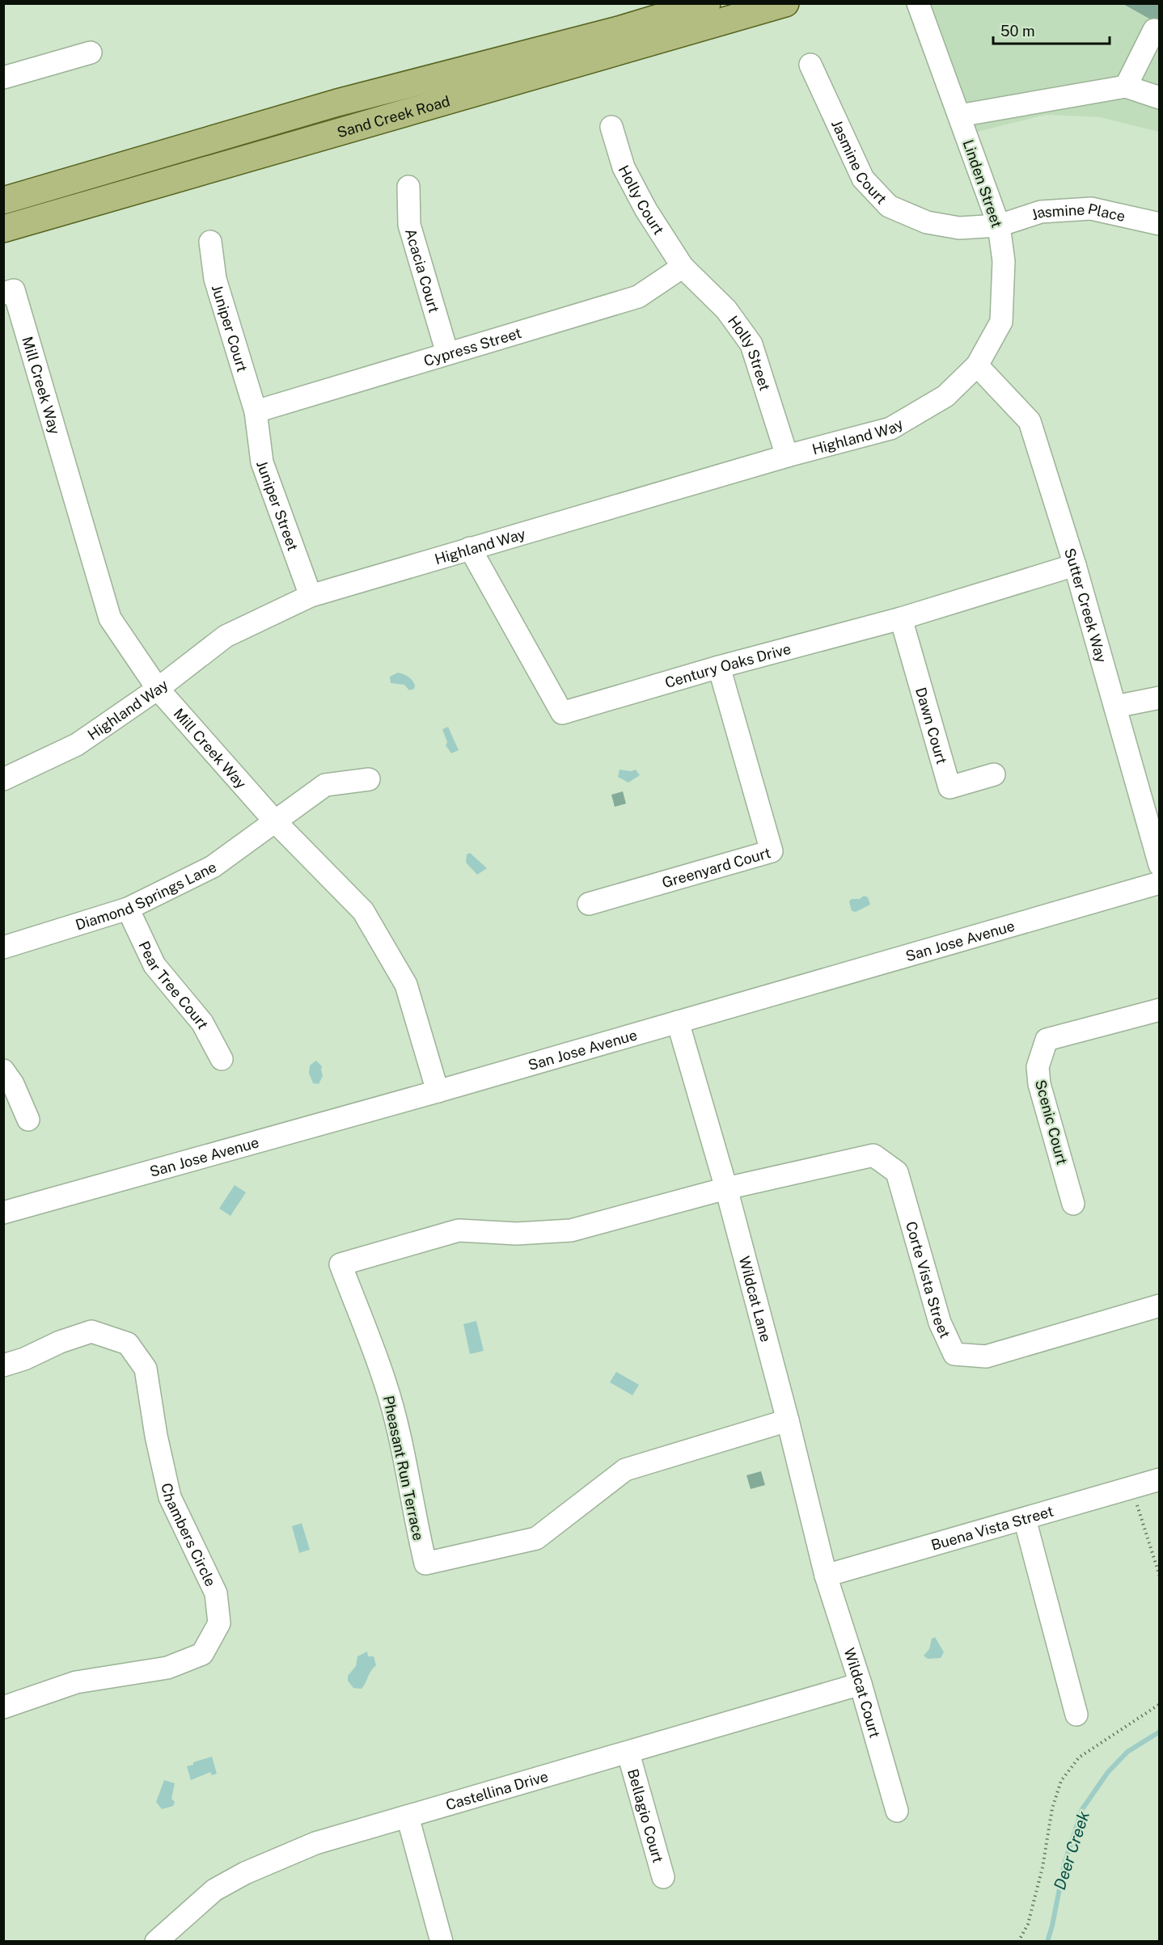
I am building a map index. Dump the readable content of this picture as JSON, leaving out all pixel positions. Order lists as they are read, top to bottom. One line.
{"streets":{"main road":["Sand Creek Road"],"street":["Jasmine Court","Linden Street","Holly Court","Jasmine Place","Acacia Court","Juniper Court","Cypress Street","Holly Street","Mill Creek Way","Highland Way","Juniper Street","Sutter Creek Way","Century Oaks Drive","Dawn Court","Greenyard Court","Diamond Springs Lane","San Jose Avenue","Pear Tree Court","Scenic Court","Corte Vista Street","Wildcat Lane","Pheasant Run Terrace","Buena Vista Street","Chambers Circle","Wildcat Court","Castellina Drive","Bellagio Court"]},"crossings":[["Jasmine Court","Linden Street"],["Jasmine Court","Jasmine Place"],["Linden Street","Jasmine Place"],["Linden Street","Highland Way"],["Linden Street","Sutter Creek Way"],["Holly Court","Cypress Street"],["Holly Court","Holly Street"],["Acacia Court","Cypress Street"],["Juniper Court","Cypress Street"],["Juniper Court","Juniper Street"],["Cypress Street","Holly Street"],["Cypress Street","Juniper Street"],["Holly Street","Highland Way"],["Mill Creek Way","Highland Way"],["Mill Creek Way","Diamond Springs Lane"],["Mill Creek Way","San Jose Avenue"],["Highland Way","Juniper Street"],["Highland Way","Sutter Creek Way"],["Highland Way","Century Oaks Drive"],["Sutter Creek Way","Century Oaks Drive"],["Century Oaks Drive","Dawn Court"],["Century Oaks Drive","Greenyard Court"],["Diamond Springs Lane","Pear Tree Court"],["San Jose Avenue","Wildcat Lane"],["Corte Vista Street","Wildcat Lane"],["Corte Vista Street","Pheasant Run Terrace"],["Wildcat Lane","Pheasant Run Terrace"],["Wildcat Lane","Buena Vista Street"],["Wildcat Lane","Wildcat Court"],["Buena Vista Street","Wildcat Court"],["Wildcat Court","Castellina Drive"],["Castellina Drive","Bellagio Court"]],"water":["Deer Creek"],"scale_bar":"50 m"}
